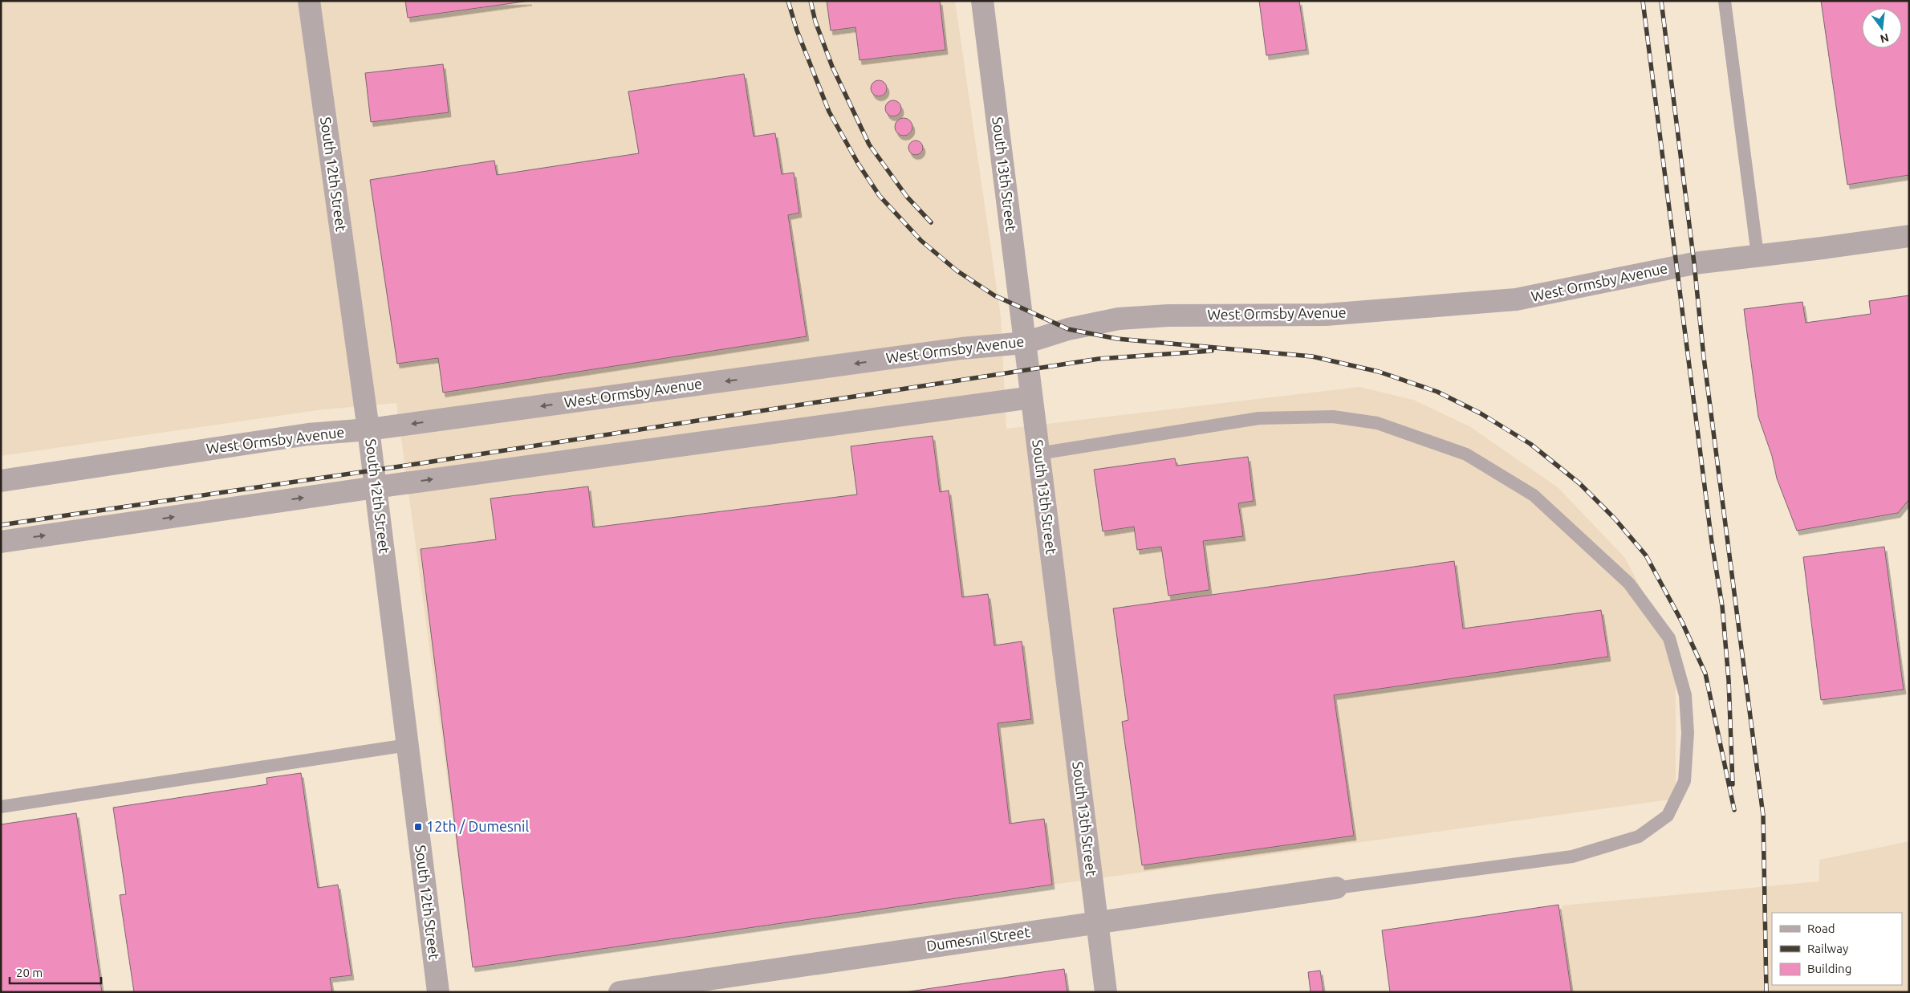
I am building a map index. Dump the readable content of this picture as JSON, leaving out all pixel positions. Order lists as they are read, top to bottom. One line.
{"streets":{"street":["South 12th Street","South 13th Street","West Ormsby Avenue","Dumesnil Street"]},"crossings":[["South 12th Street","West Ormsby Avenue"],["South 13th Street","West Ormsby Avenue"],["South 13th Street","Dumesnil Street"]],"places":{"transit":["12th / Dumesnil"]},"legend":["Road","Railway","Building"],"scale_bar":"20 m","north":"bottom"}
